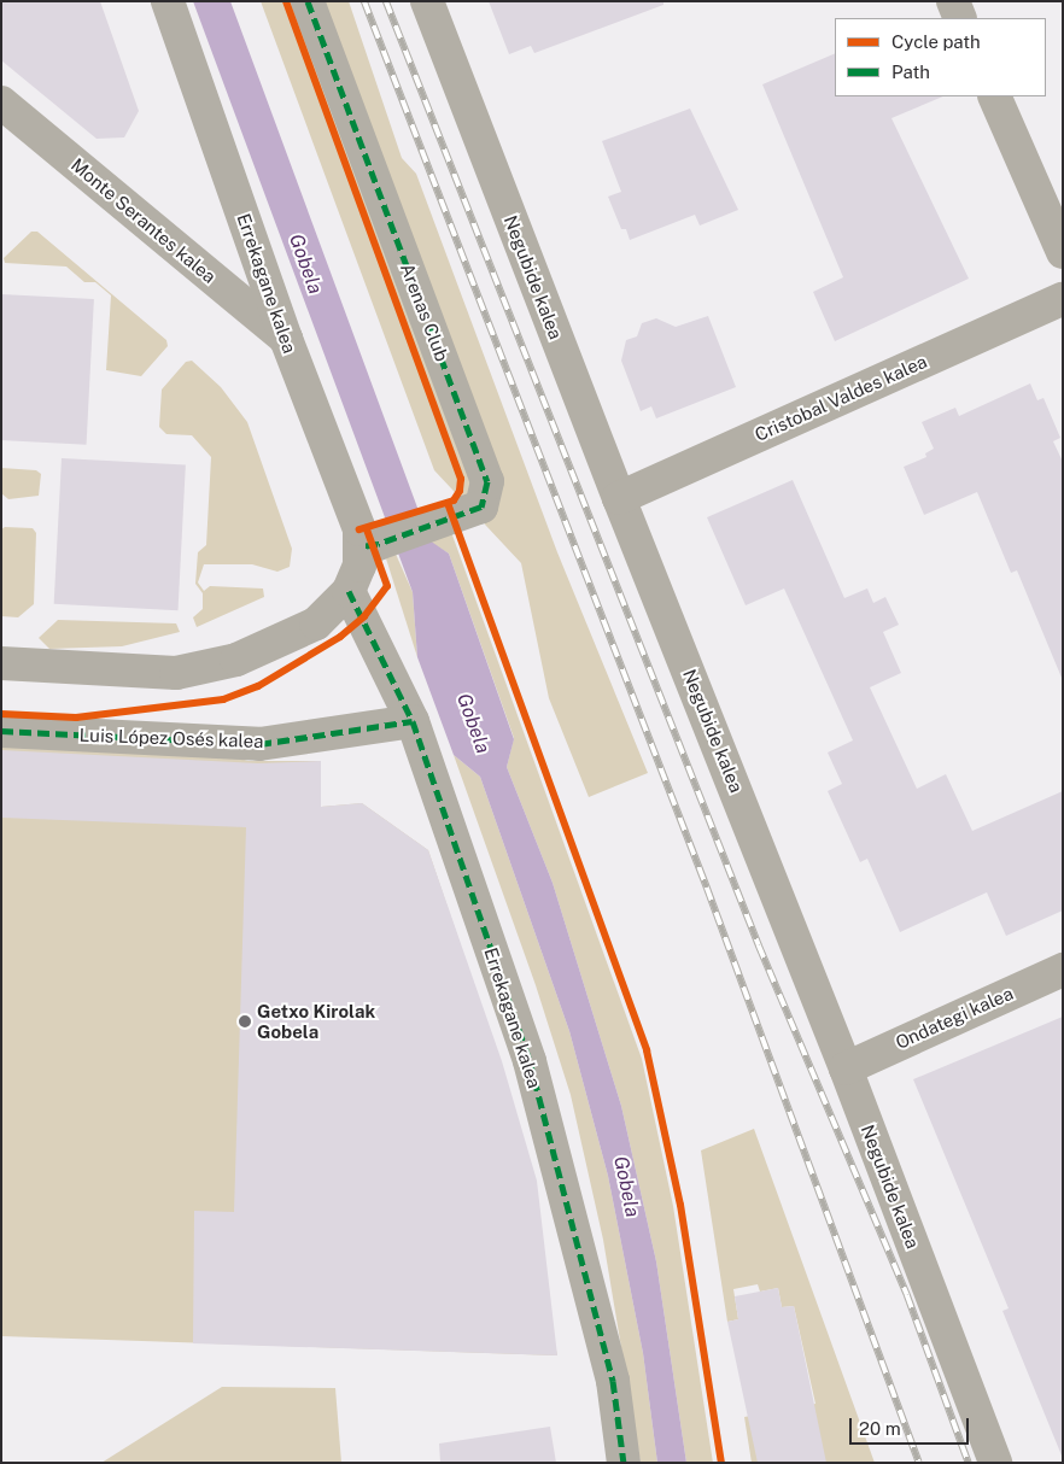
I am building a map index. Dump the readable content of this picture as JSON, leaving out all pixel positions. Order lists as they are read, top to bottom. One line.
{"streets":{"street":["Monte Serantes kalea","Negubide kalea","Errekagane kalea","Arenas Club","Cristobal Valdes kalea","Luis López Osés kalea","Ondategi kalea"]},"crossings":[["Monte Serantes kalea","Errekagane kalea"],["Negubide kalea","Cristobal Valdes kalea"],["Negubide kalea","Ondategi kalea"],["Errekagane kalea","Arenas Club"],["Errekagane kalea","Luis López Osés kalea"]],"water":["Gobela"],"places":["Getxo Kirolak Gobela"],"legend":["Cycle path","Path"],"scale_bar":"20 m"}
